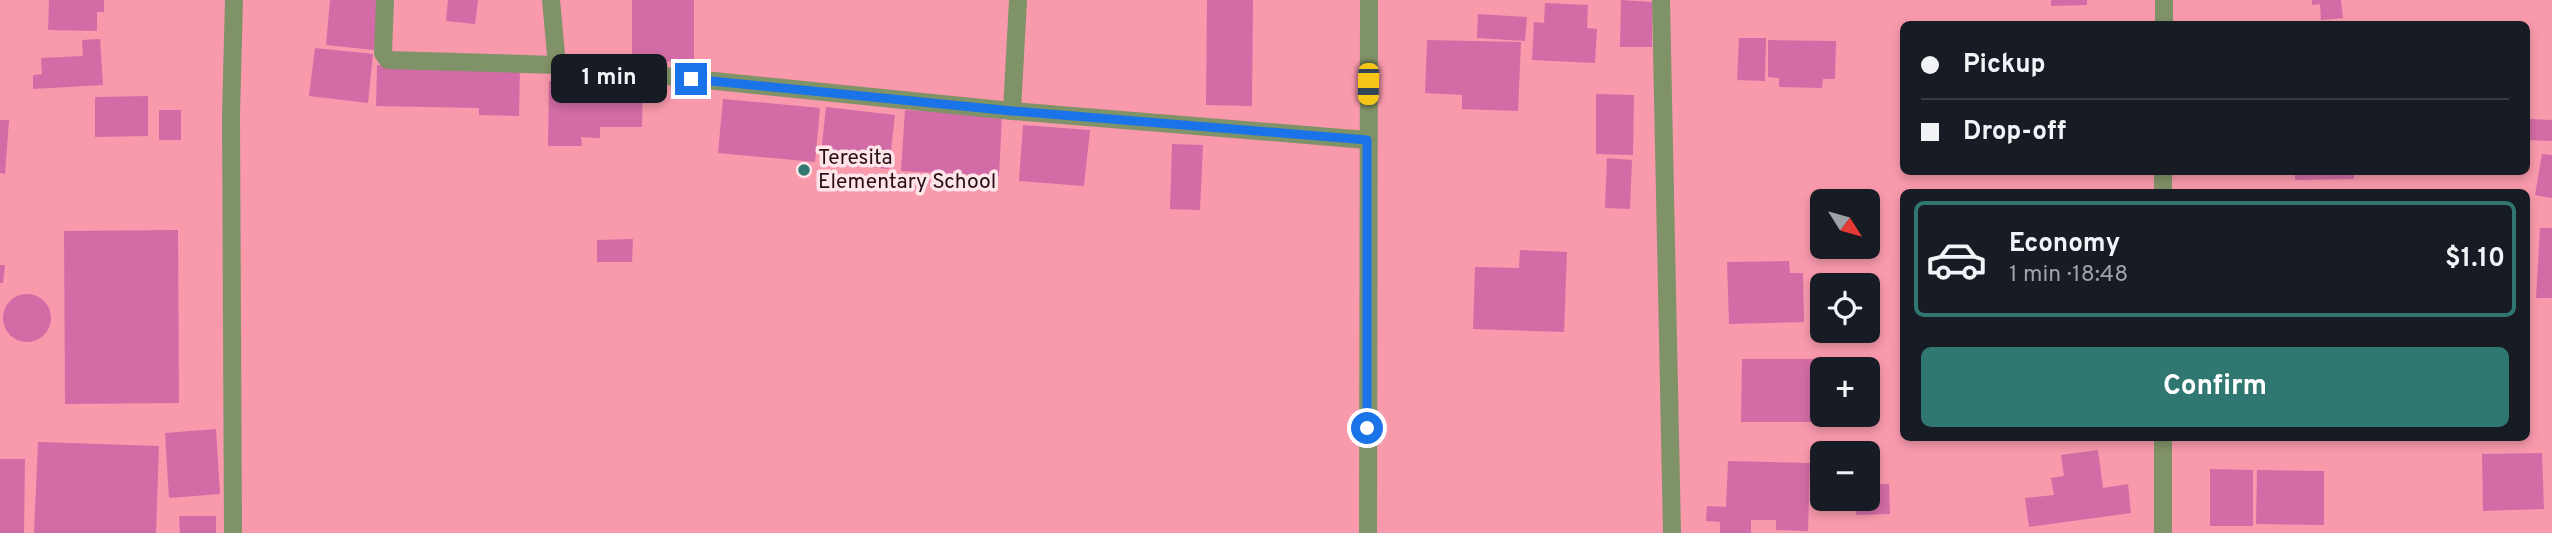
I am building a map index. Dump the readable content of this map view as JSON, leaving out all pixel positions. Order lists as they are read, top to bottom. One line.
{"places":["Teresita Elementary School"],"north":"bottom right","page":{"banner":["Pickup","Drop-off"],"bubble":"1 min","map_buttons":["+","−"],"list":[{"name":"Economy","note":"1 min · 18:48","value":"$1.10"}],"buttons":"Confirm"}}
